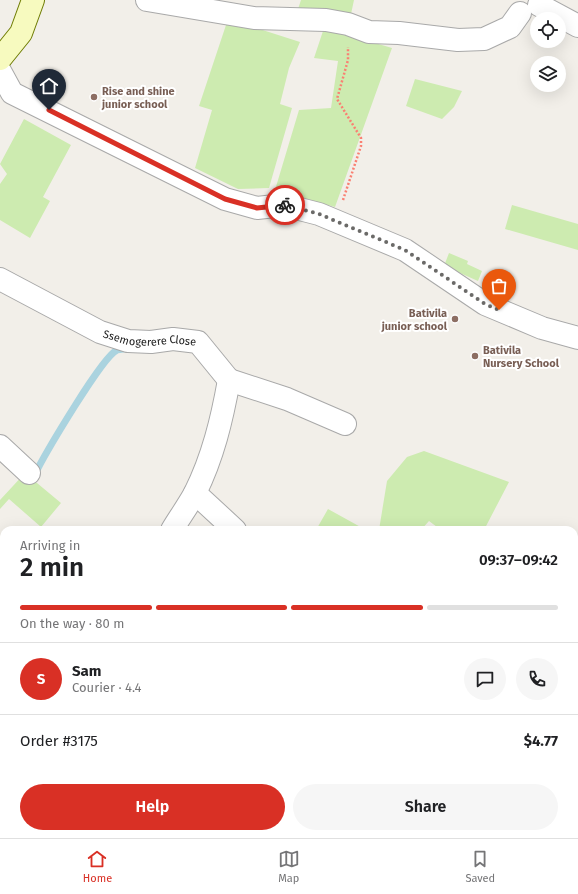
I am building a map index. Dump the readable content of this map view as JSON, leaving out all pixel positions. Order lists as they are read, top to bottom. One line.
{"streets":{"street":["Ssemogerere Close"]},"places":["Rise and shine junior school","Bativila junior school","Bativila Nursery School"],"page":{"heading":["2 min","Arriving in","09:37–09:42"],"panel":["Sam","Courier · 4.4","Order #3175","$4.77"],"bar":"On the way · 80 m","round":"S","buttons":["Help","Share"],"tabs":["Home","Map","Saved"]}}
